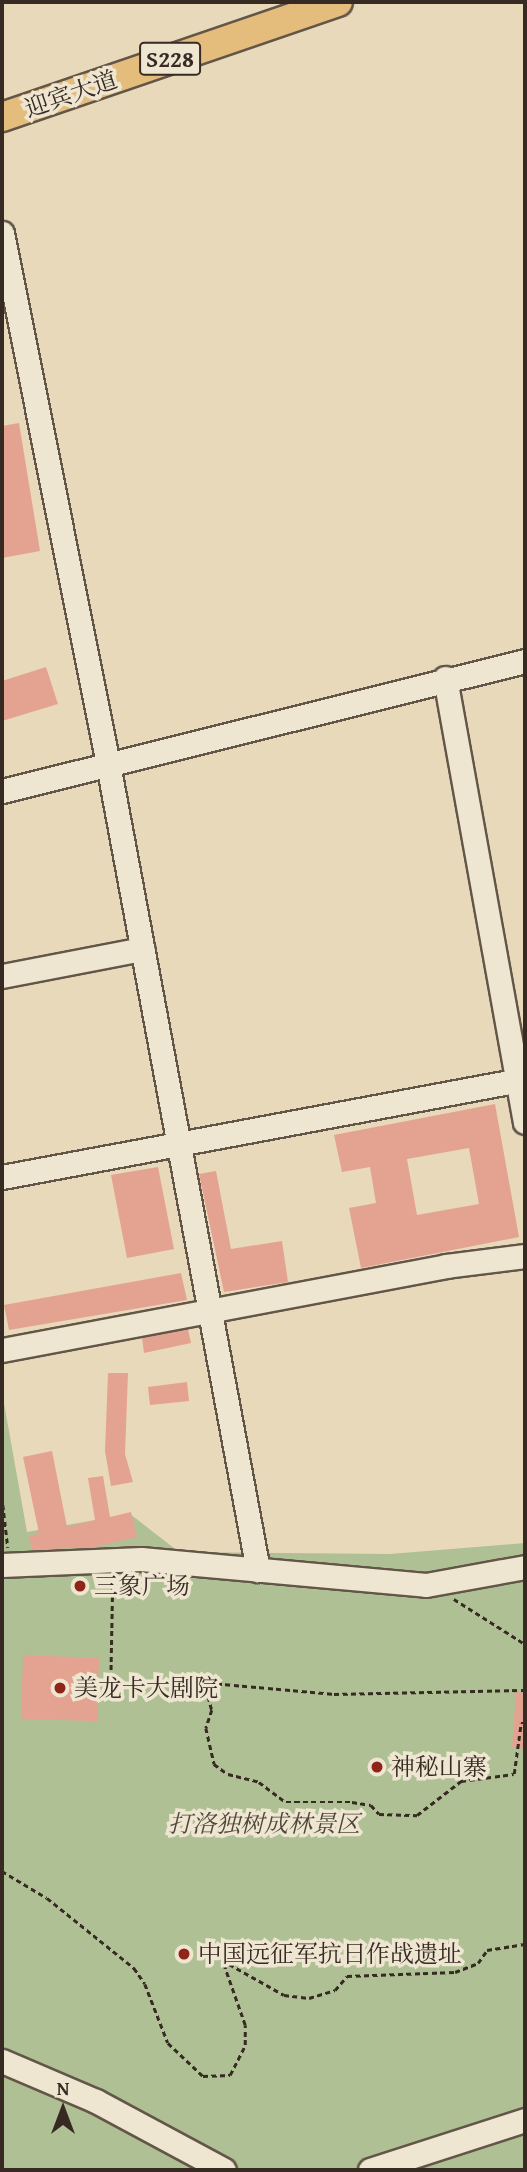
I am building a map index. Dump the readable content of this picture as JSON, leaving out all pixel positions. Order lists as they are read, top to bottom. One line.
{"streets":{"main road":["S228","迎宾大道"]},"parks":["打洛独树成林景区"],"places":["三象广场","美龙卡大剧院","神秘山寨","中国远征军抗日作战遗址"],"north":"top"}
